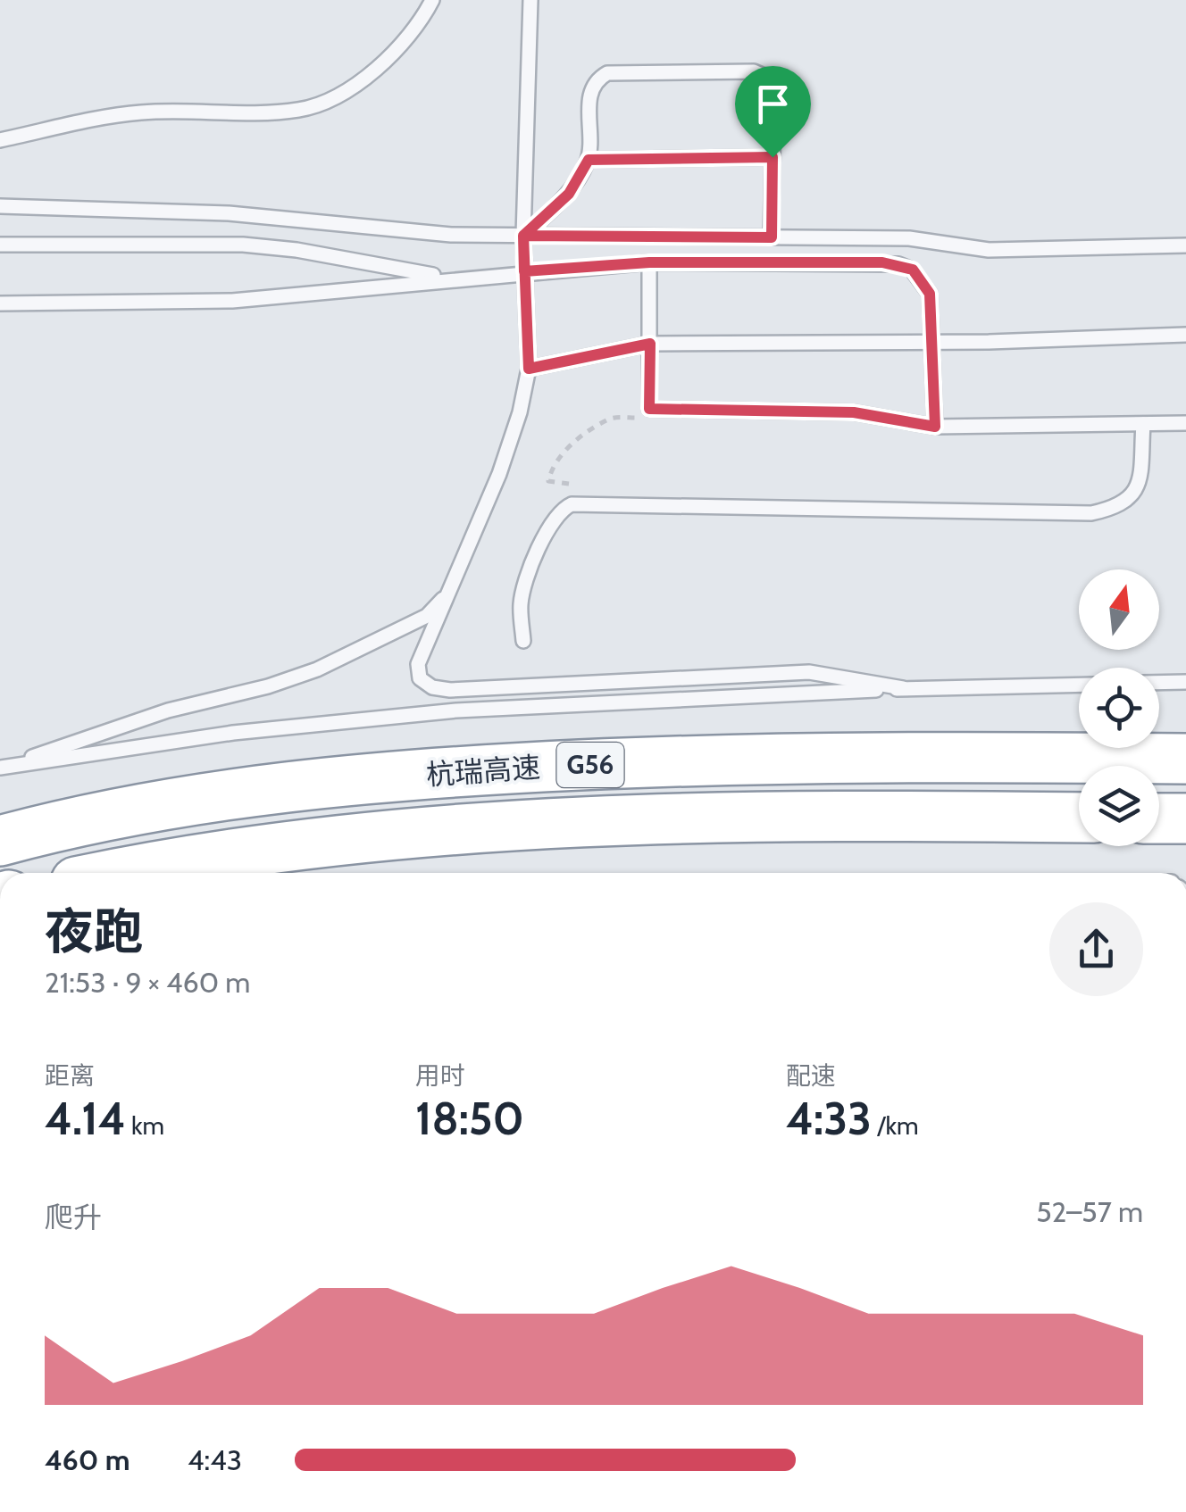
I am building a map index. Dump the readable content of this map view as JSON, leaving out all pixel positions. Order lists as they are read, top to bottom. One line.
{"streets":{"highway":["G56","杭瑞高速"]},"north":"top","page":{"heading":["夜跑","21:53 · 9 × 460 m"],"stats":[["距离","4.14 km"],["用时","18:50"],["配速","4:33 /km"]],"chart":["爬升","52–57 m"],"list":[{"name":"460 m","note":"4:43"}]}}
